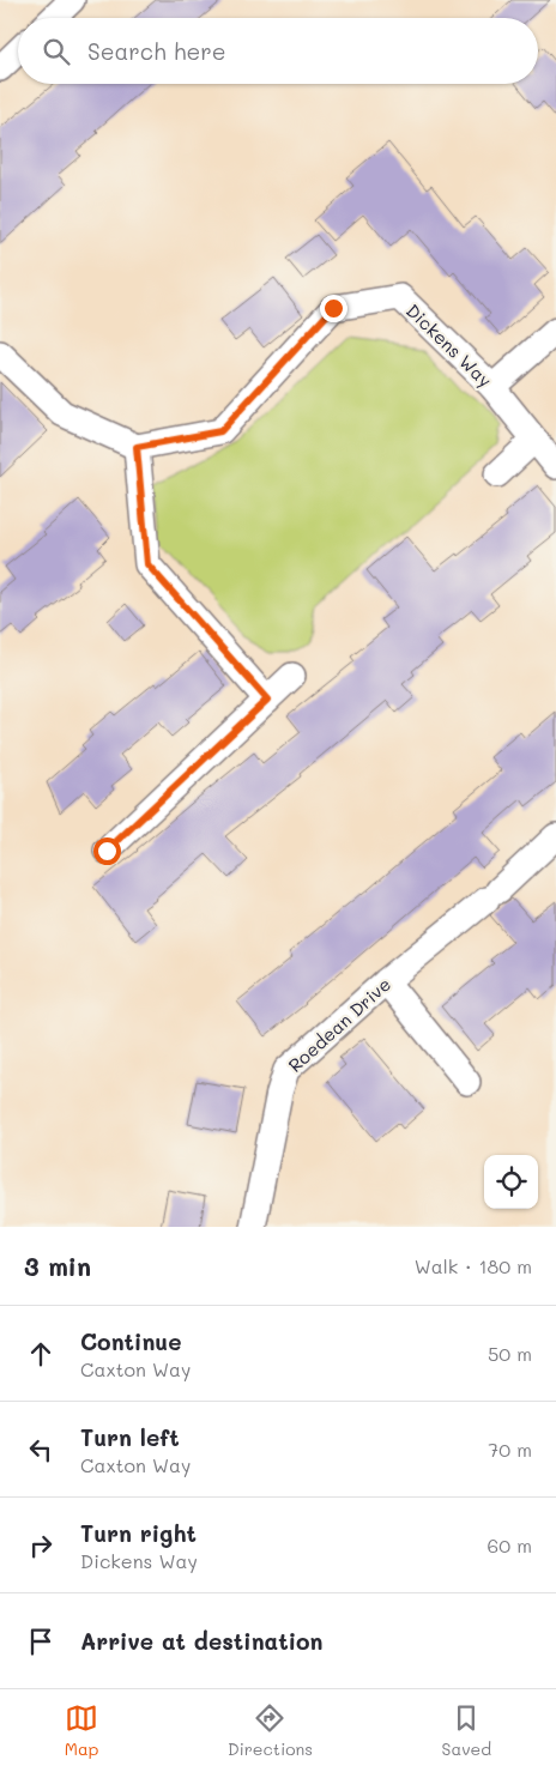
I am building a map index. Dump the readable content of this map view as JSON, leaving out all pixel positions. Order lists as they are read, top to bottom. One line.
{"streets":{"street":["Dickens Way","Roedean Drive"]},"page":{"search":"Search here","heading":["3 min","Walk · 180 m"],"list":[["Continue","Caxton Way","50 m"],["Turn left","Caxton Way","70 m"],["Turn right","Dickens Way","60 m"],"Arrive at destination"],"nav":["Map","Directions","Saved"]}}
